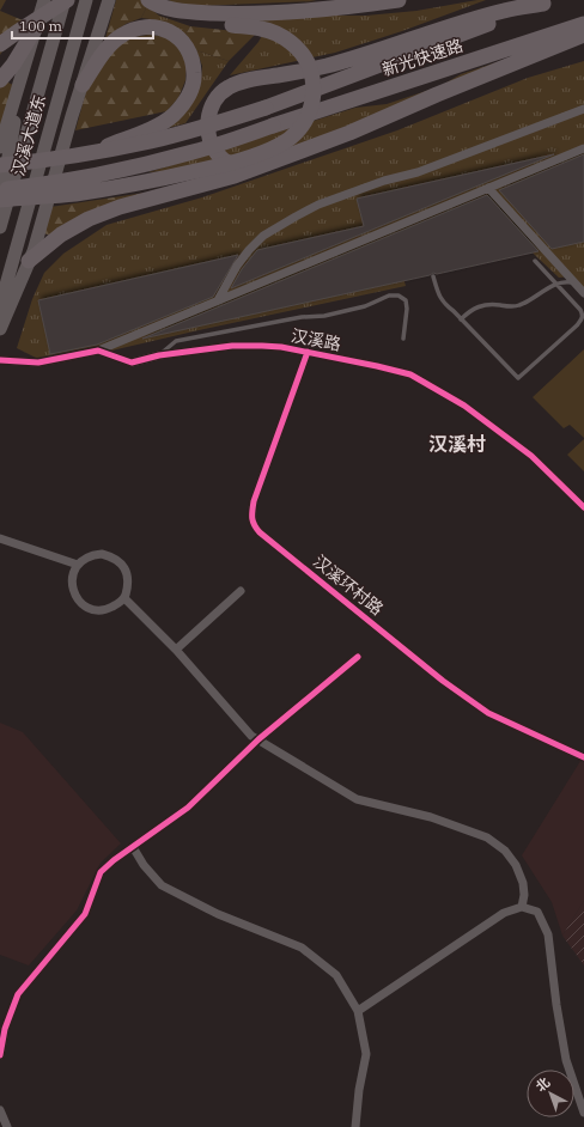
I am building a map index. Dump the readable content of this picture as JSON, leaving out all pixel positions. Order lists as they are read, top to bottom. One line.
{"streets":{"highway":["新光快速路"],"main road":["汉溪大道东"],"street":["汉溪路","汉溪环村路"]},"crossings":[["汉溪路","汉溪环村路"]],"districts":["汉溪村"],"scale_bar":"100 m","north":"top left"}
